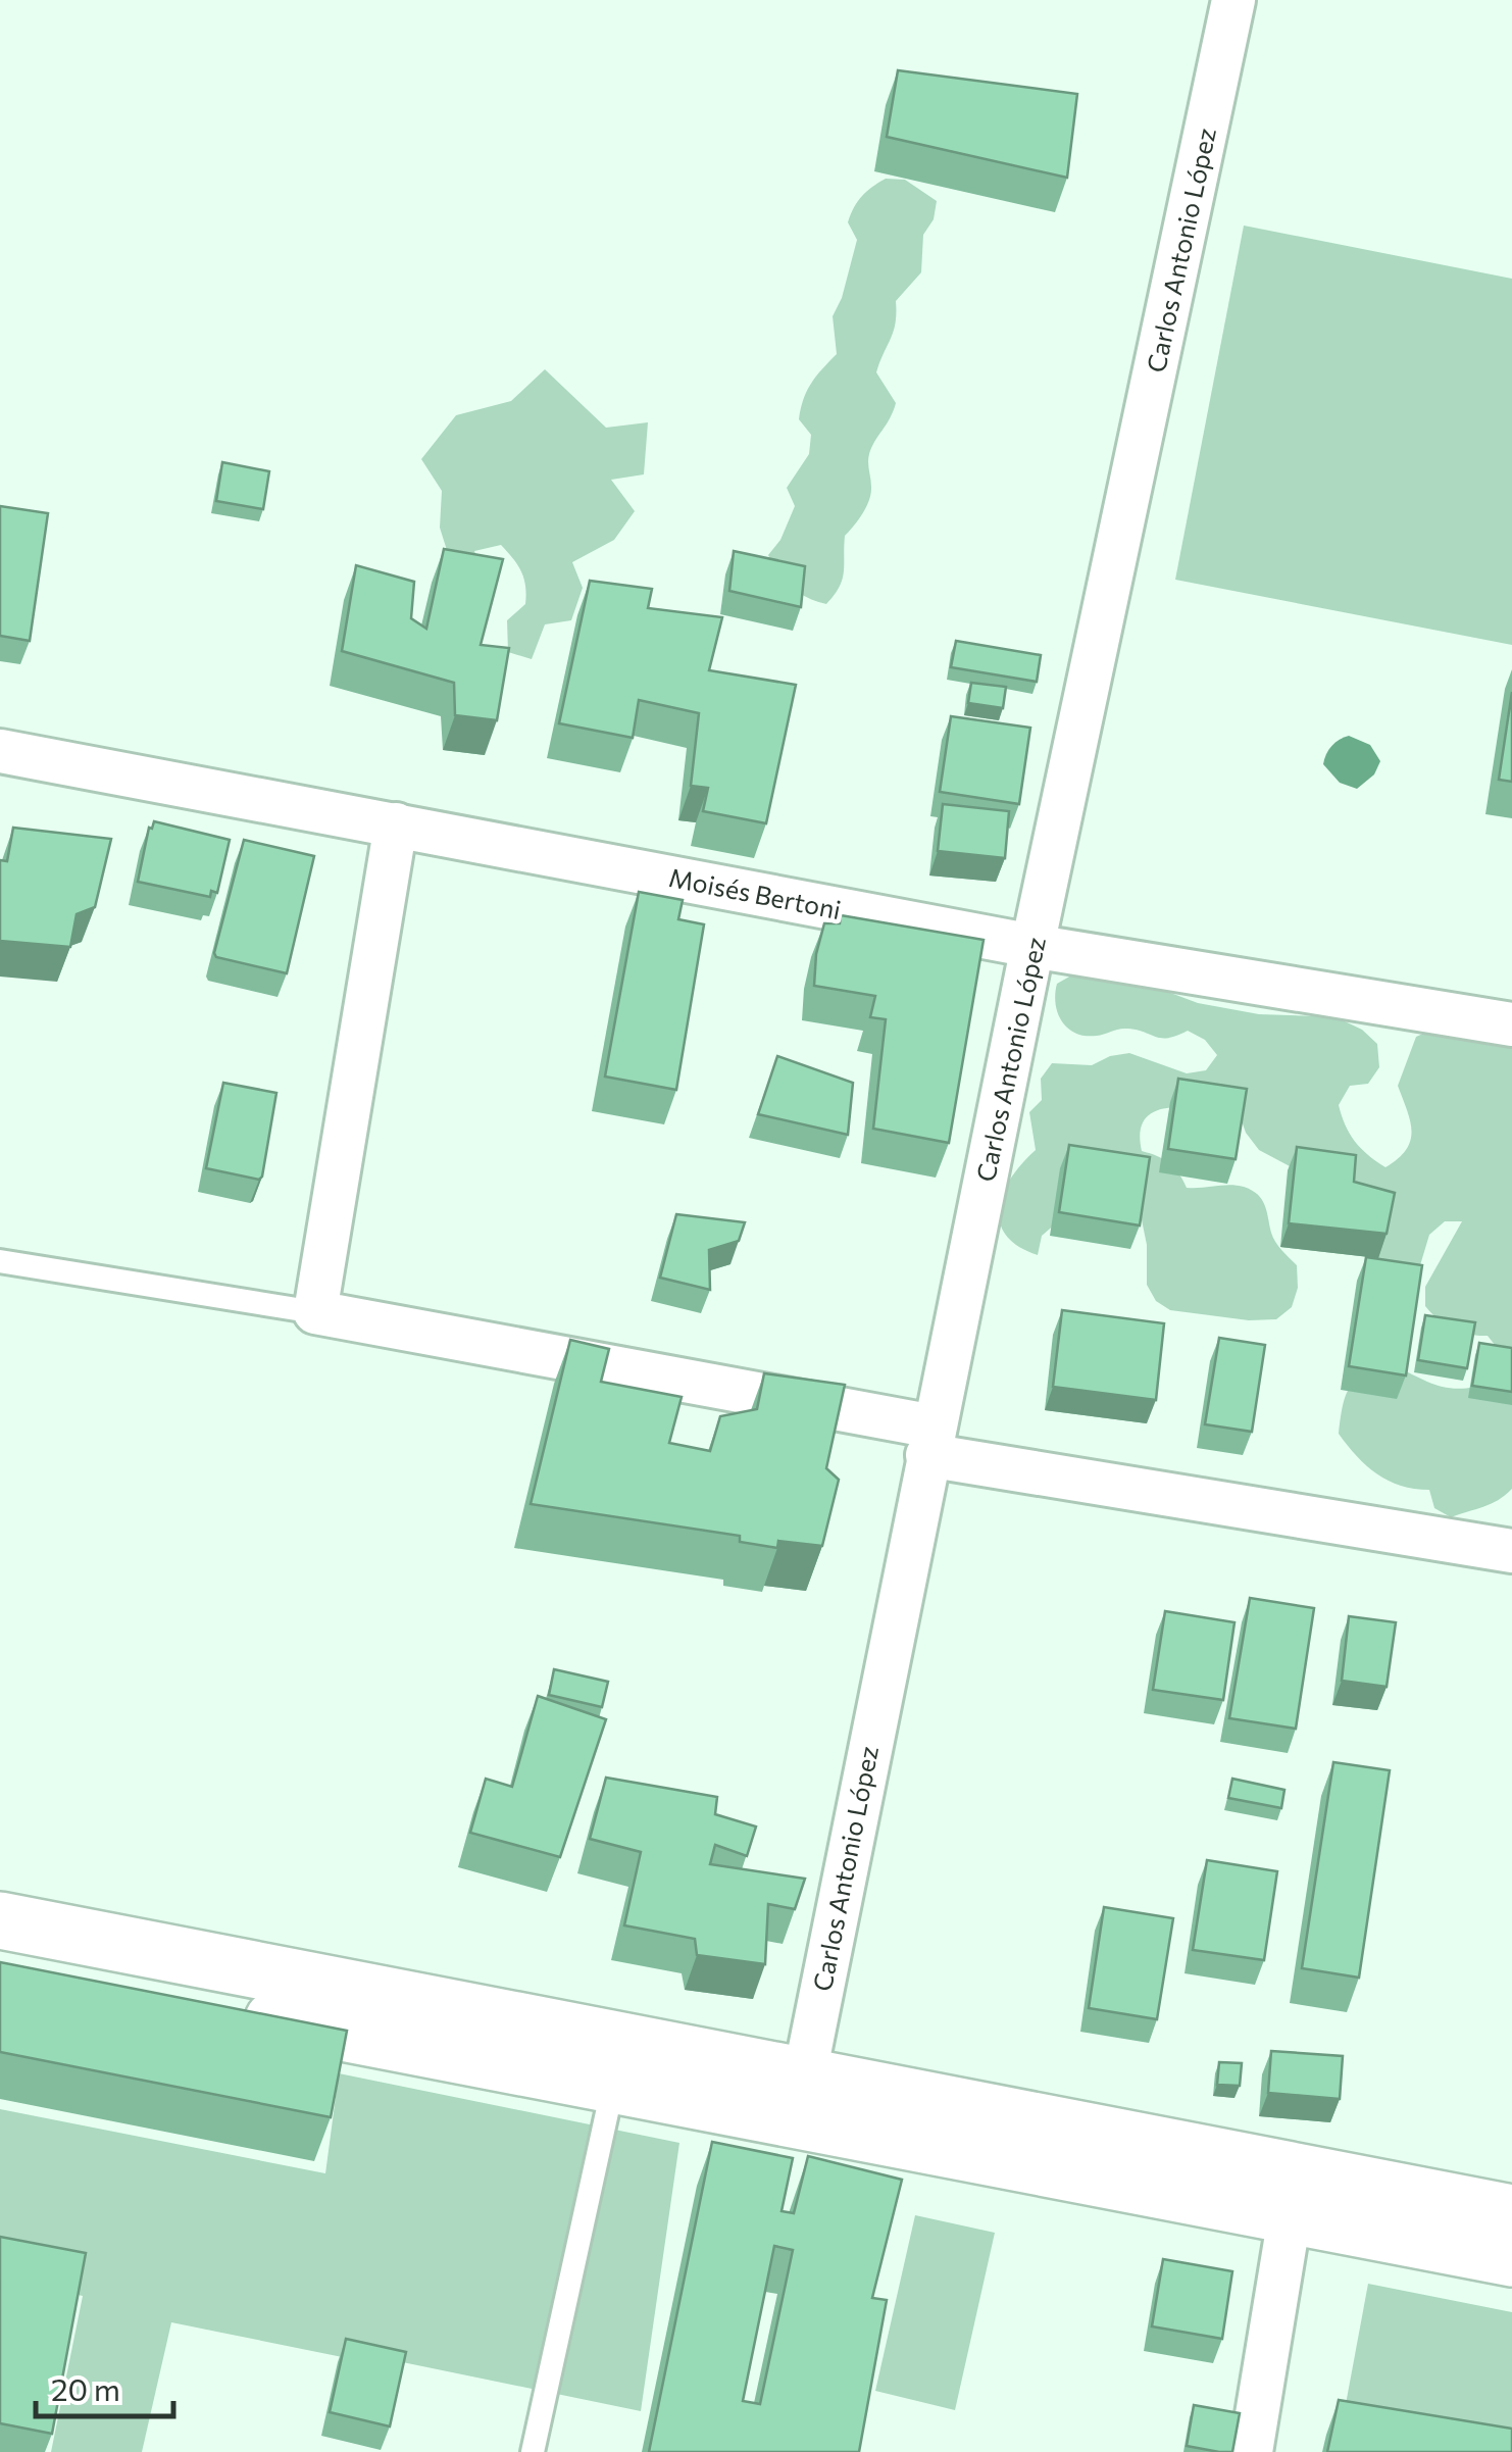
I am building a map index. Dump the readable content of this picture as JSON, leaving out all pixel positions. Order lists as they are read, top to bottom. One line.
{"streets":{"street":["Carlos Antonio López","Moisés Bertoni"]},"crossings":[["Carlos Antonio López","Moisés Bertoni"]],"scale_bar":"20 m"}
